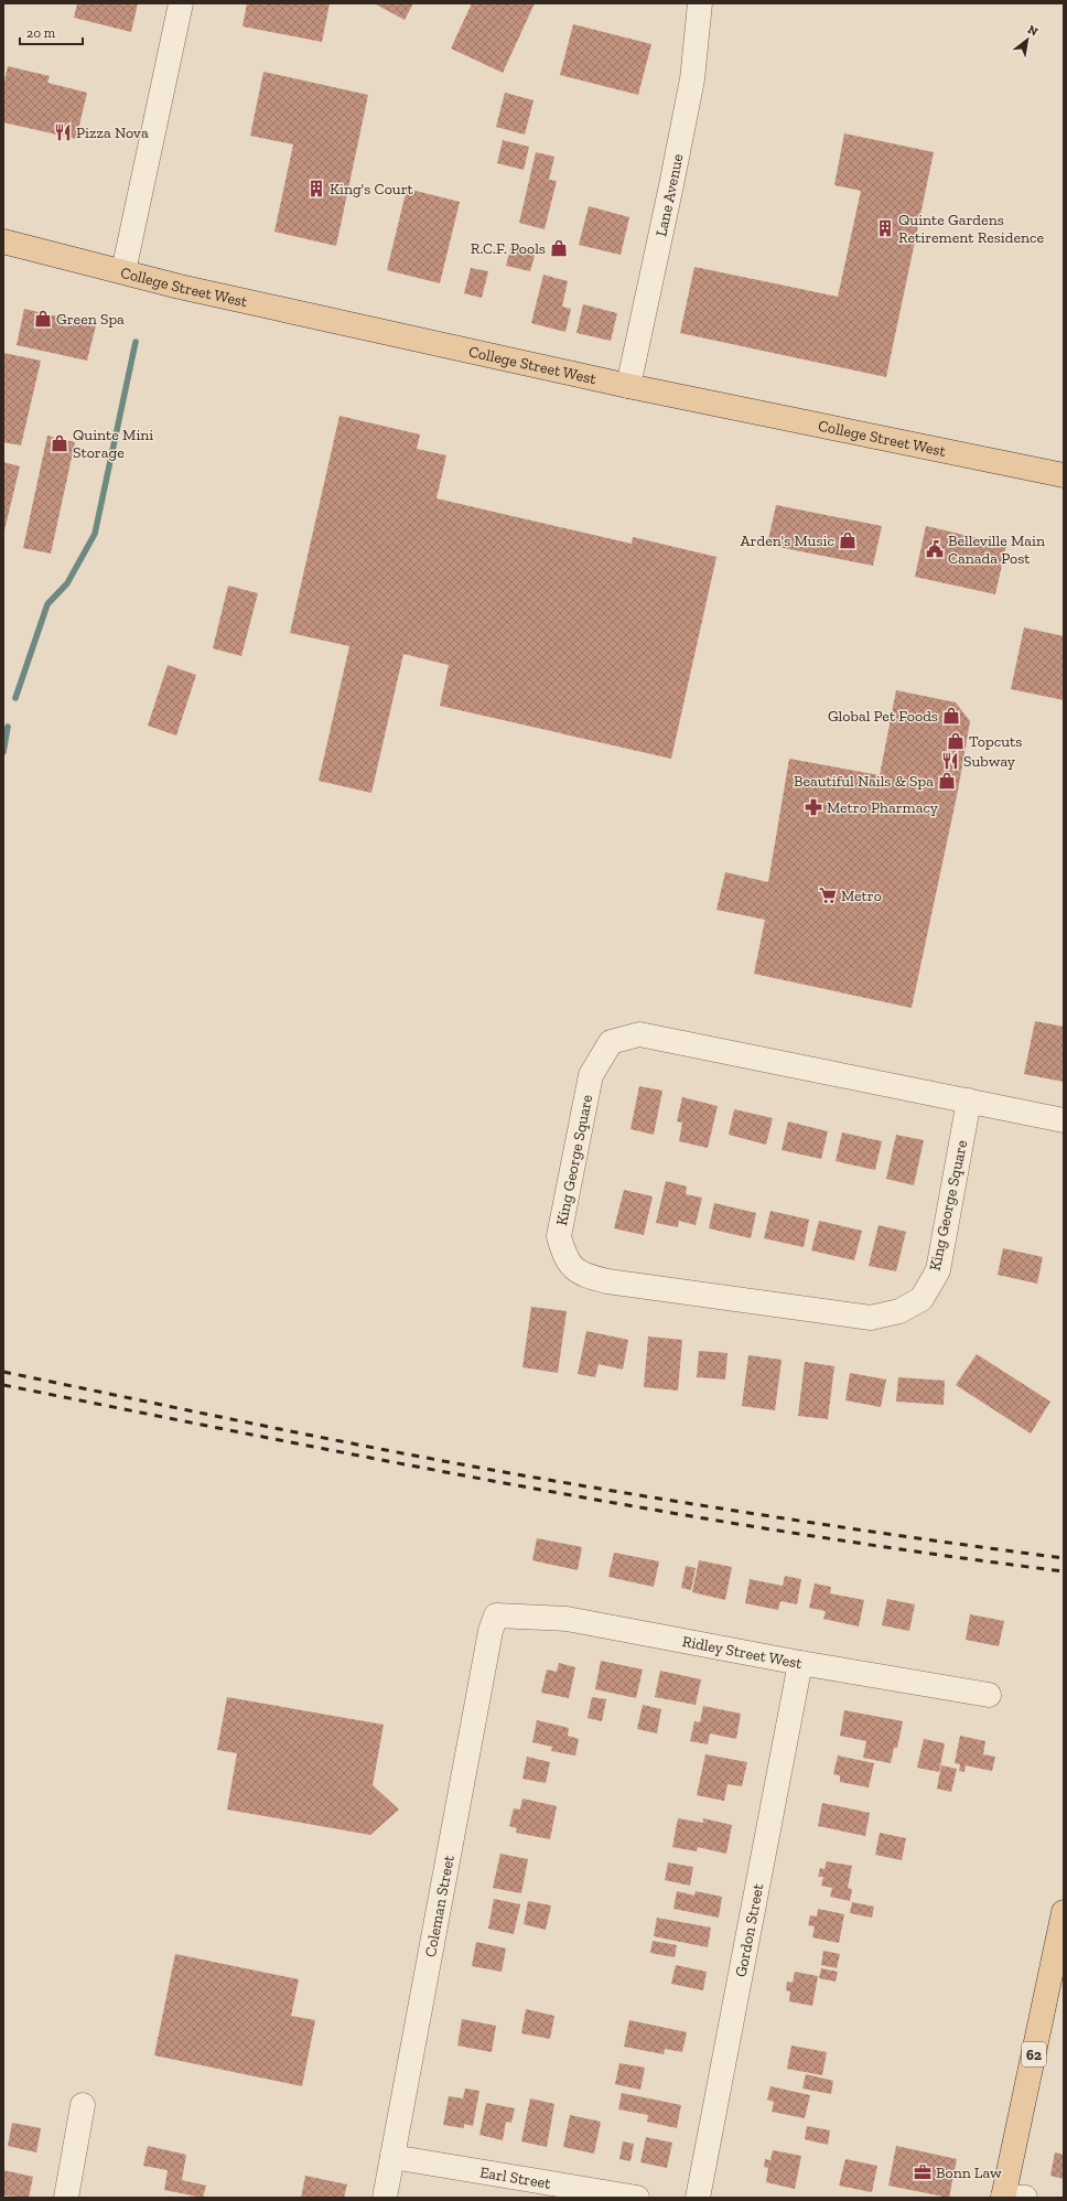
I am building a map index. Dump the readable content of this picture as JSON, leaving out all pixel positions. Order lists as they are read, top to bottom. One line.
{"streets":{"main road":["College Street West","62"],"street":["Lane Avenue","King George Square","Ridley Street West","Coleman Street","Gordon Street","Earl Street"]},"crossings":[["Lane Avenue","College Street West"],["Ridley Street West","Coleman Street"],["Ridley Street West","Gordon Street"],["Coleman Street","Earl Street"]],"places":{"restaurant":["Pizza Nova","Subway"],"building":["King's Court","Quinte Gardens Retirement Residence"],"shop":["R.C.F. Pools","Green Spa","Quinte Mini Storage","Arden's Music","Global Pet Foods","Topcuts","Beautiful Nails & Spa"],"public building":["Belleville Main Canada Post"],"pharmacy":["Metro Pharmacy"],"supermarket":["Metro"],"office":["Bonn Law"]},"scale_bar":"20 m","north":"top right"}
